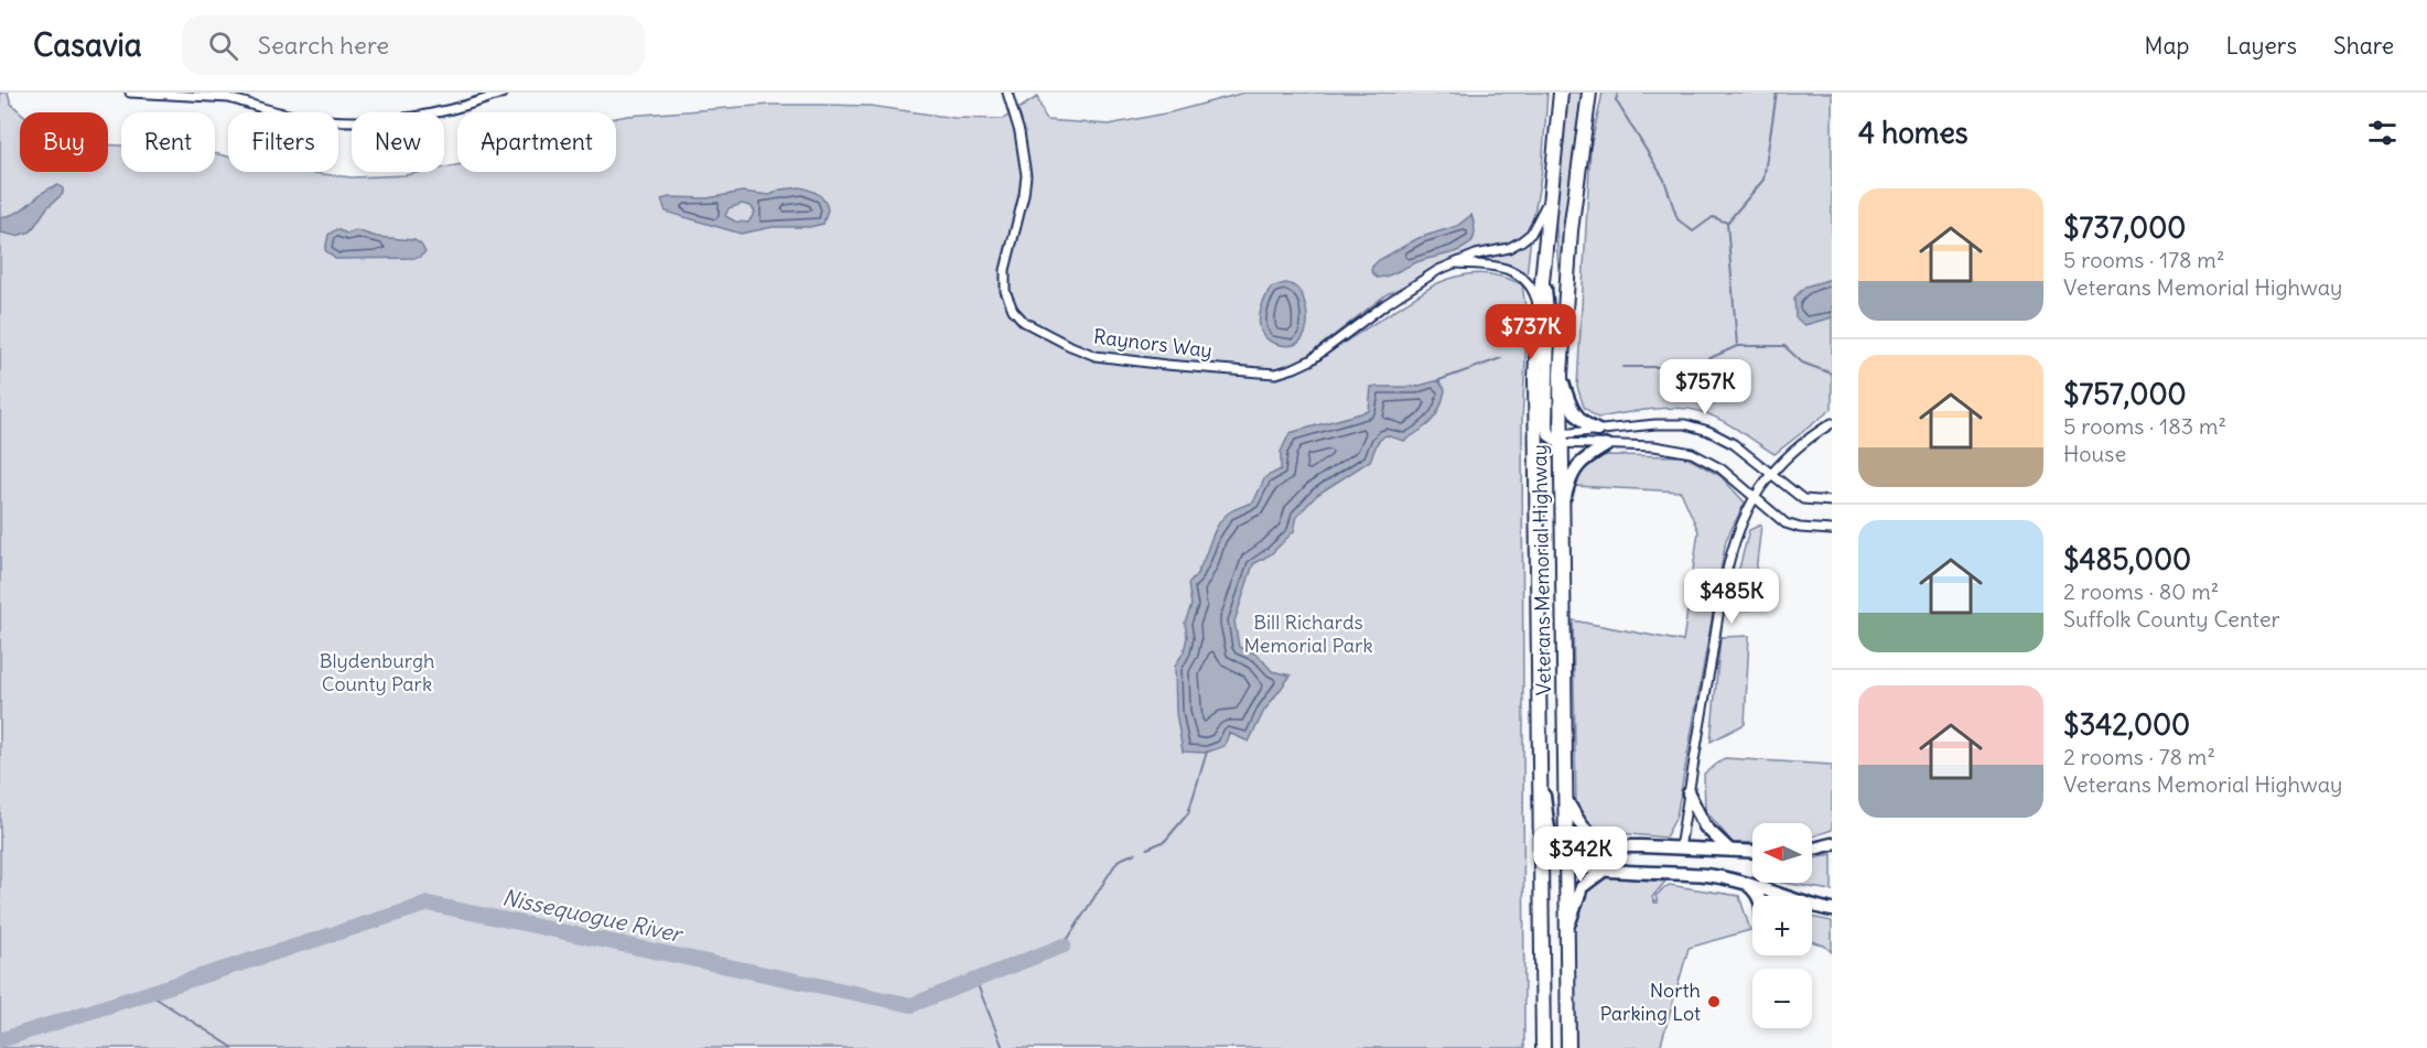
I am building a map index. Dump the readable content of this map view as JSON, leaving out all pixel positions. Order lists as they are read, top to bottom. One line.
{"streets":{"highway":["Veterans Memorial Highway"],"street":["Raynors Way"]},"crossings":[["Raynors Way","Veterans Memorial Highway"]],"water":["Nissequogue River"],"parks":["Bill Richards Memorial Park","Blydenburgh County Park"],"places":["North Parking Lot"],"north":"left","page":{"header":"Casavia","search":"Search here","nav":["Map","Layers","Share"],"heading":"4 homes","chip":["Buy","Rent","Filters","New","Apartment"],"list":[{"name":"$737,000","note":"5 rooms · 178 m² · Veterans Memorial Highway"},{"name":"$757,000","note":"5 rooms · 183 m² · House"},{"name":"$485,000","note":"2 rooms · 80 m² · Suffolk County Center"},{"name":"$342,000","note":"2 rooms · 78 m² · Veterans Memorial Highway"}],"price":["$737K","$757K","$485K","$342K"],"map_buttons":["+","−"]}}
